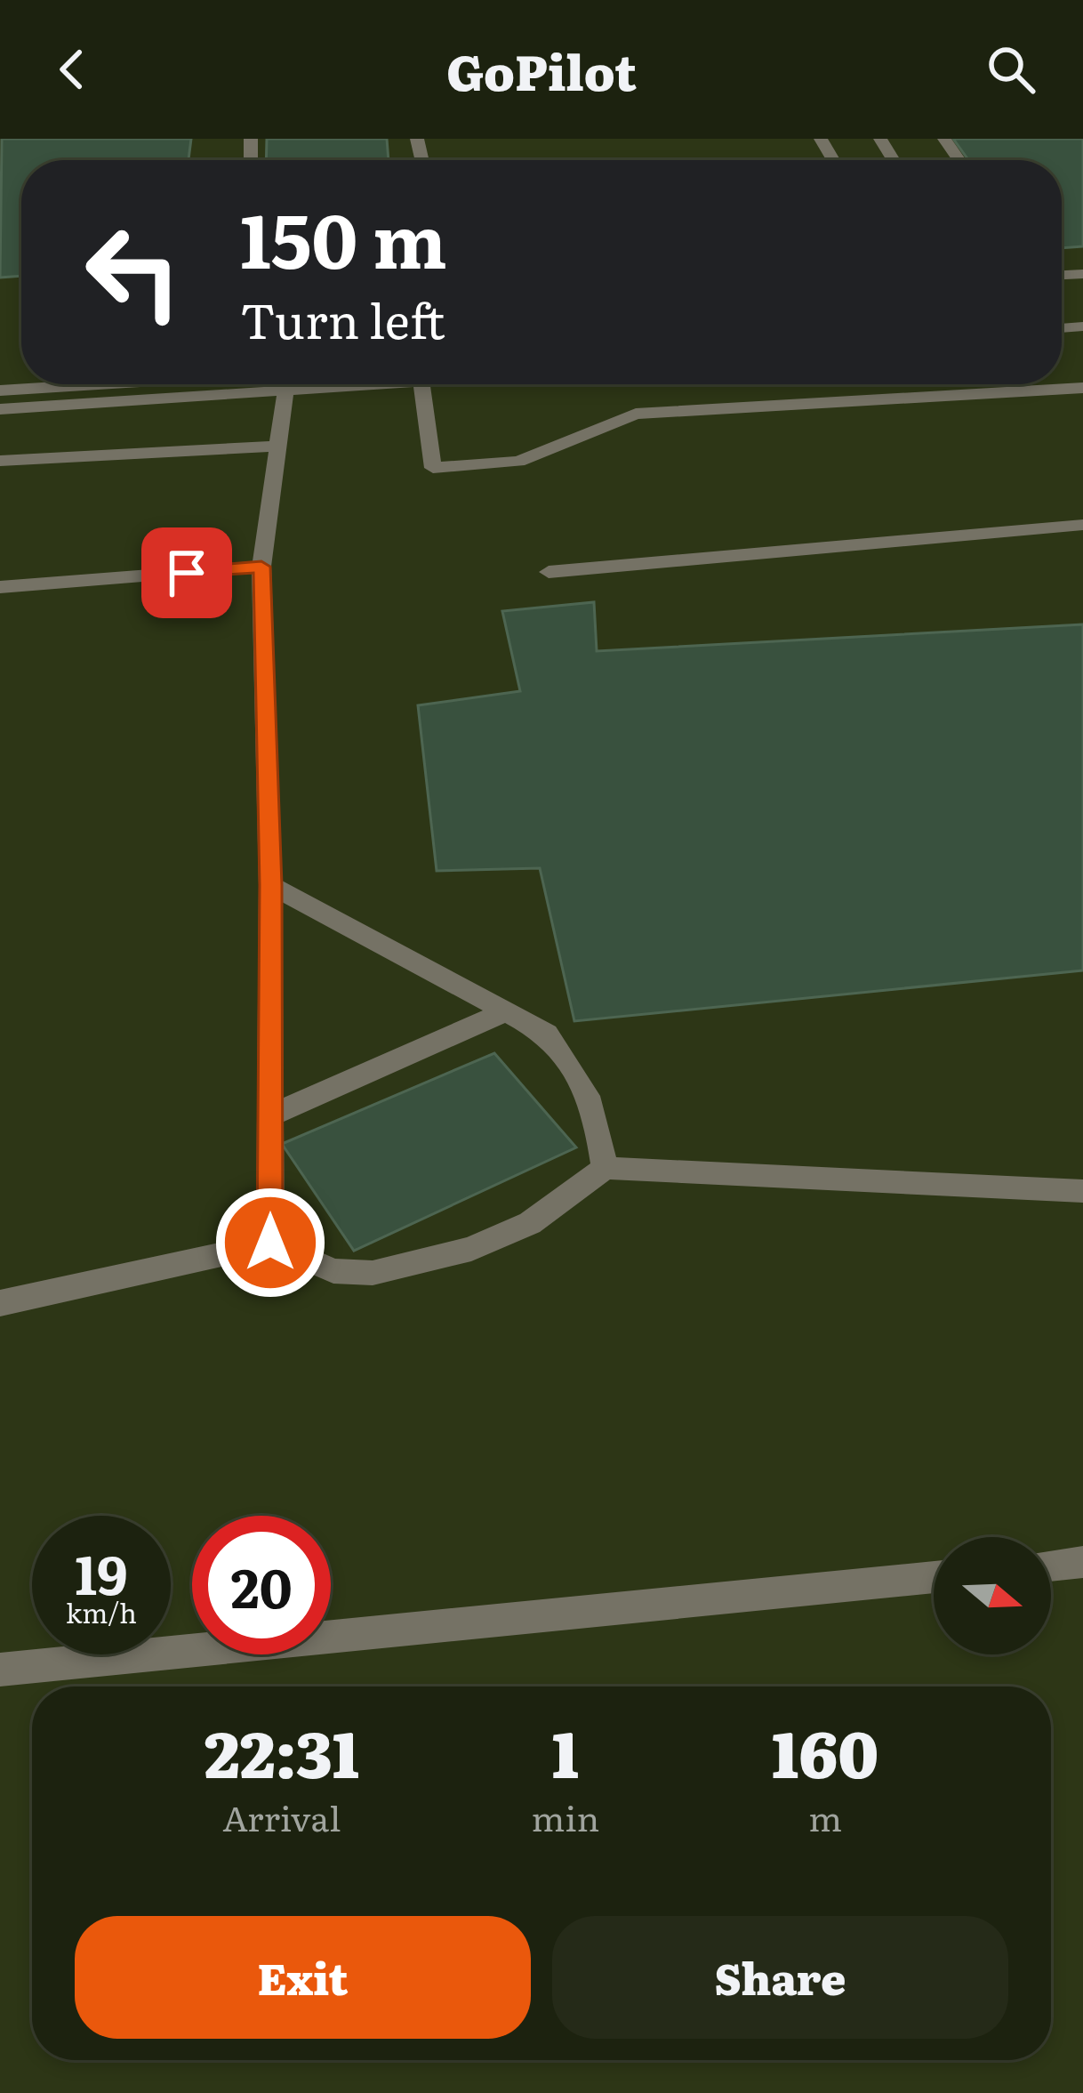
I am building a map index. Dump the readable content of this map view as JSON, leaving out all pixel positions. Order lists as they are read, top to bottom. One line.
{"north":"right","page":{"header":"GoPilot","turn":["150 m","Turn left"],"speed":"19 km/h","limit":"20","eta":["22:31","Arrival","1","min","160","m"],"buttons":["Exit","Share"]}}
